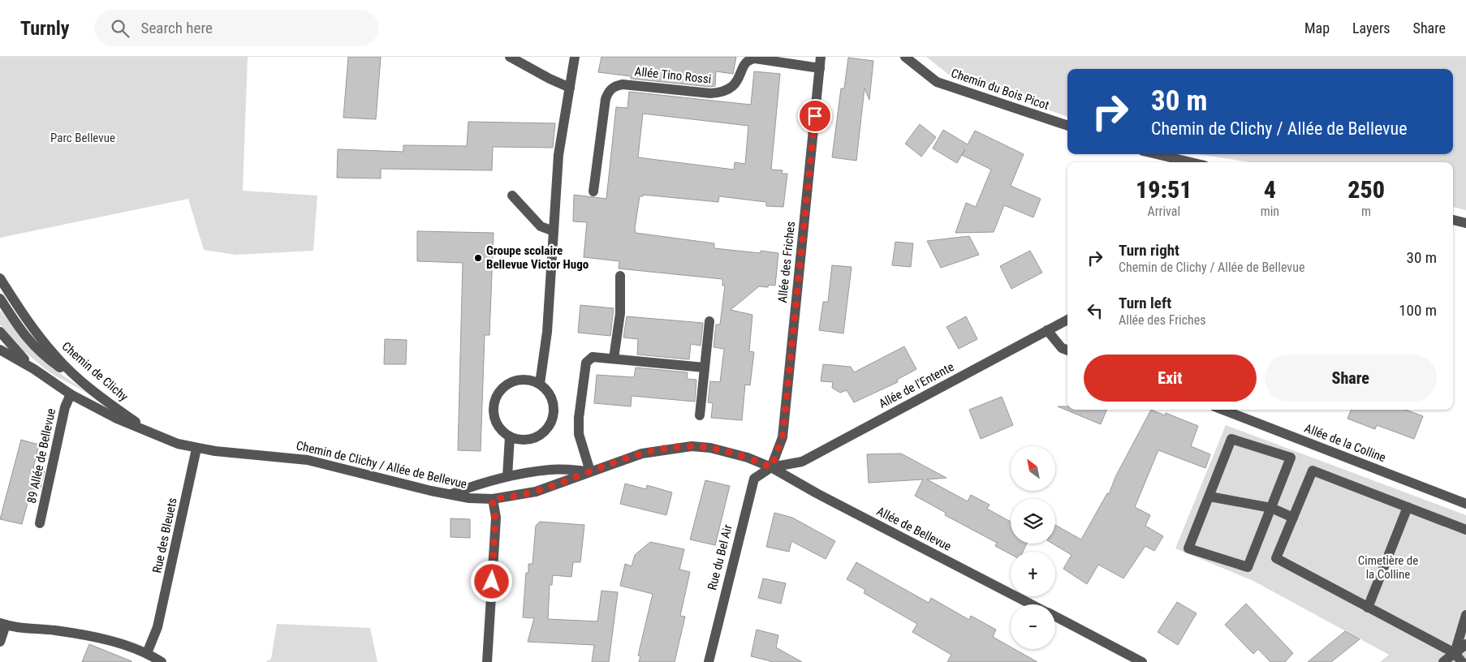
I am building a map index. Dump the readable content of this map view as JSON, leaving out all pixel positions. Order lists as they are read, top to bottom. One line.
{"streets":{"street":["Allée Tino Rossi","Chemin du Bois Picot","Allée des Friches","Chemin de Clichy","Allée de l'Entente","Allée de la Colline","89 Allée de Bellevue","Chemin de Clichy / Allée de Bellevue","Allée de Bellevue","Rue des Bleuets","Rue du Bel Air"]},"crossings":[["Allée Tino Rossi","Allée des Friches"],["Allée des Friches","Allée de l'Entente"],["Allée des Friches","Chemin de Clichy / Allée de Bellevue"],["Allée des Friches","Allée de Bellevue"],["Allée des Friches","Rue du Bel Air"],["Chemin de Clichy","Chemin de Clichy / Allée de Bellevue"],["Allée de l'Entente","Chemin de Clichy / Allée de Bellevue"],["Allée de l'Entente","Allée de Bellevue"],["Allée de l'Entente","Rue du Bel Air"],["89 Allée de Bellevue","Chemin de Clichy / Allée de Bellevue"],["Chemin de Clichy / Allée de Bellevue","Allée de Bellevue"],["Chemin de Clichy / Allée de Bellevue","Rue des Bleuets"],["Chemin de Clichy / Allée de Bellevue","Rue du Bel Air"],["Allée de Bellevue","Rue du Bel Air"]],"parks":["Parc Bellevue","Cimetière de la Colline"],"places":["Groupe scolaire Bellevue Victor Hugo"],"north":"top left","page":{"header":"Turnly","search":"Search here","nav":["Map","Layers","Share"],"turn":["30 m","Chemin de Clichy / Allée de Bellevue"],"eta":["19:51","Arrival","4","min","250","m"],"list":[{"name":"Turn right","note":"Chemin de Clichy / Allée de Bellevue","value":"30 m"},{"name":"Turn left","note":"Allée des Friches","value":"100 m"}],"buttons":["Exit","Share"],"map_buttons":["+","−"]}}
